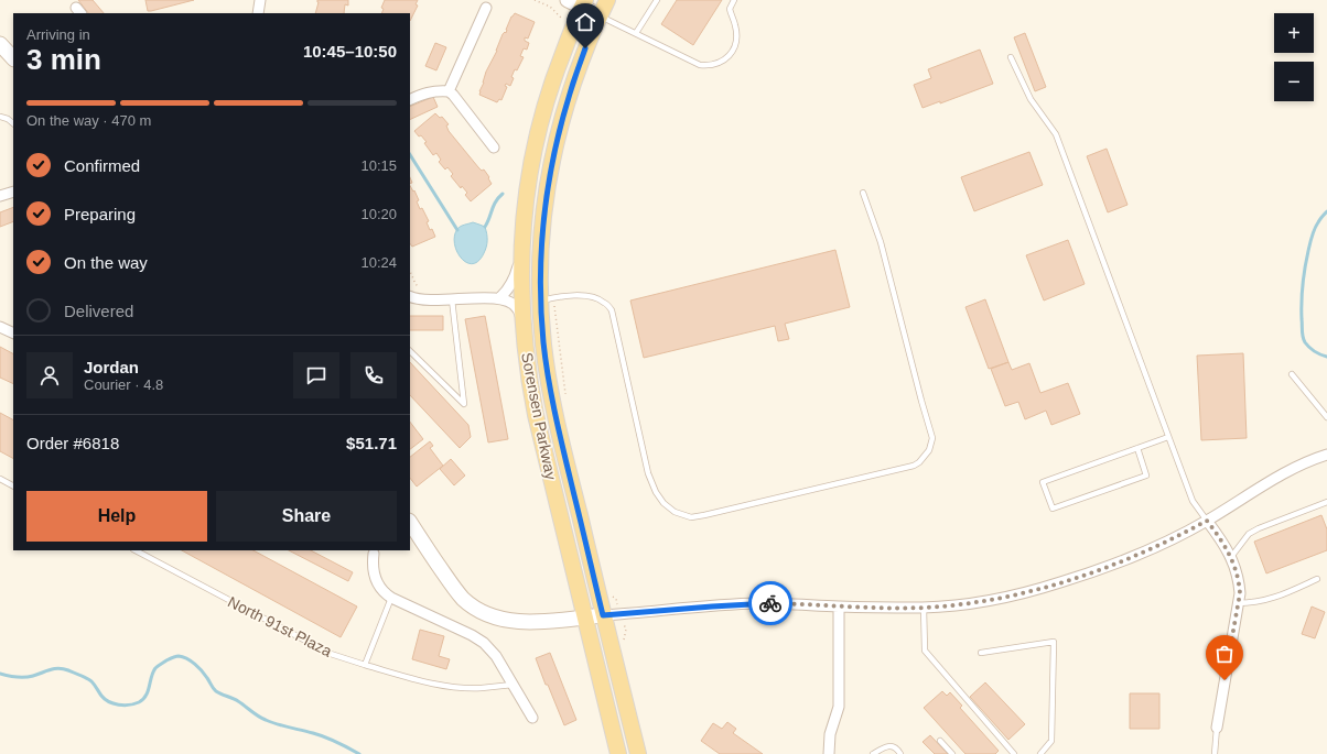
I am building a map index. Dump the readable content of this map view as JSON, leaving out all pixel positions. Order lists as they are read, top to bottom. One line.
{"streets":{"main road":["Sorensen Parkway"],"lane":["North 91st Plaza"]},"page":{"map_buttons":["+","−"],"heading":["3 min","Arriving in","10:45–10:50"],"panel":["Jordan","Courier · 4.8","Order #6818","$51.71"],"bar":"On the way · 470 m","list":[["Confirmed","10:15"],["Preparing","10:20"],["On the way","10:24"],"Delivered"],"buttons":["Help","Share"]}}
